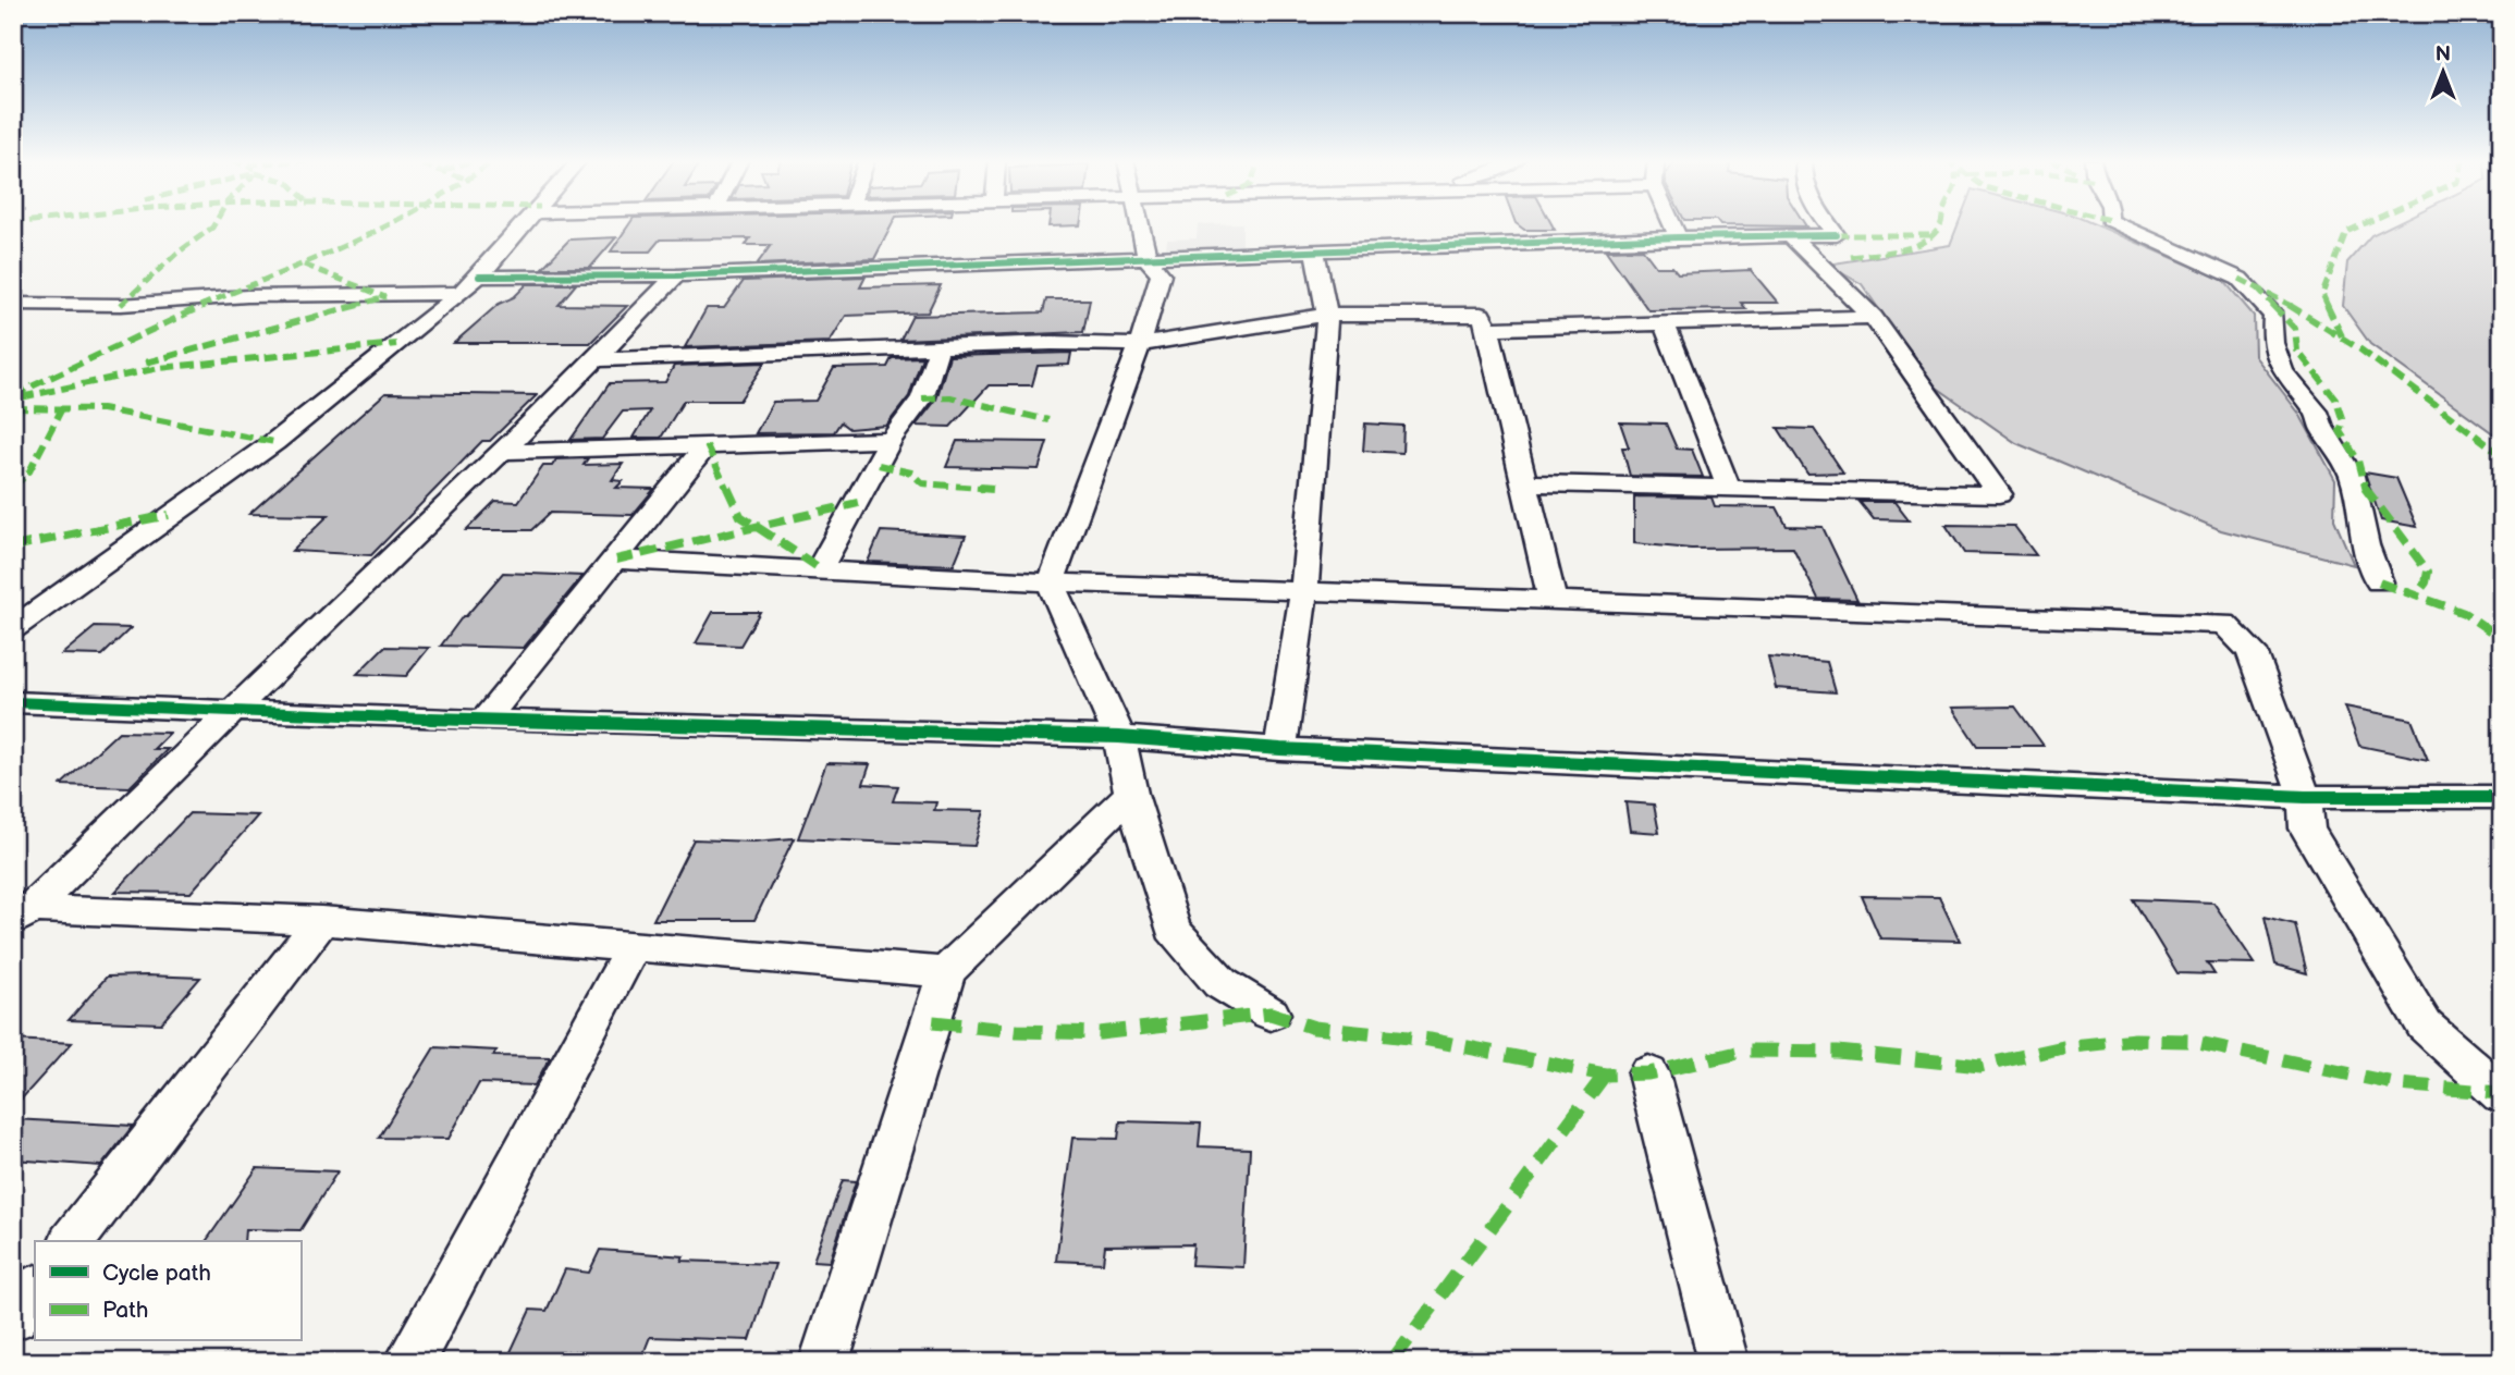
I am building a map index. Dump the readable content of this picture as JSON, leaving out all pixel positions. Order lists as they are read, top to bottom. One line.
{"legend":["Cycle path","Path"],"north":"top"}
